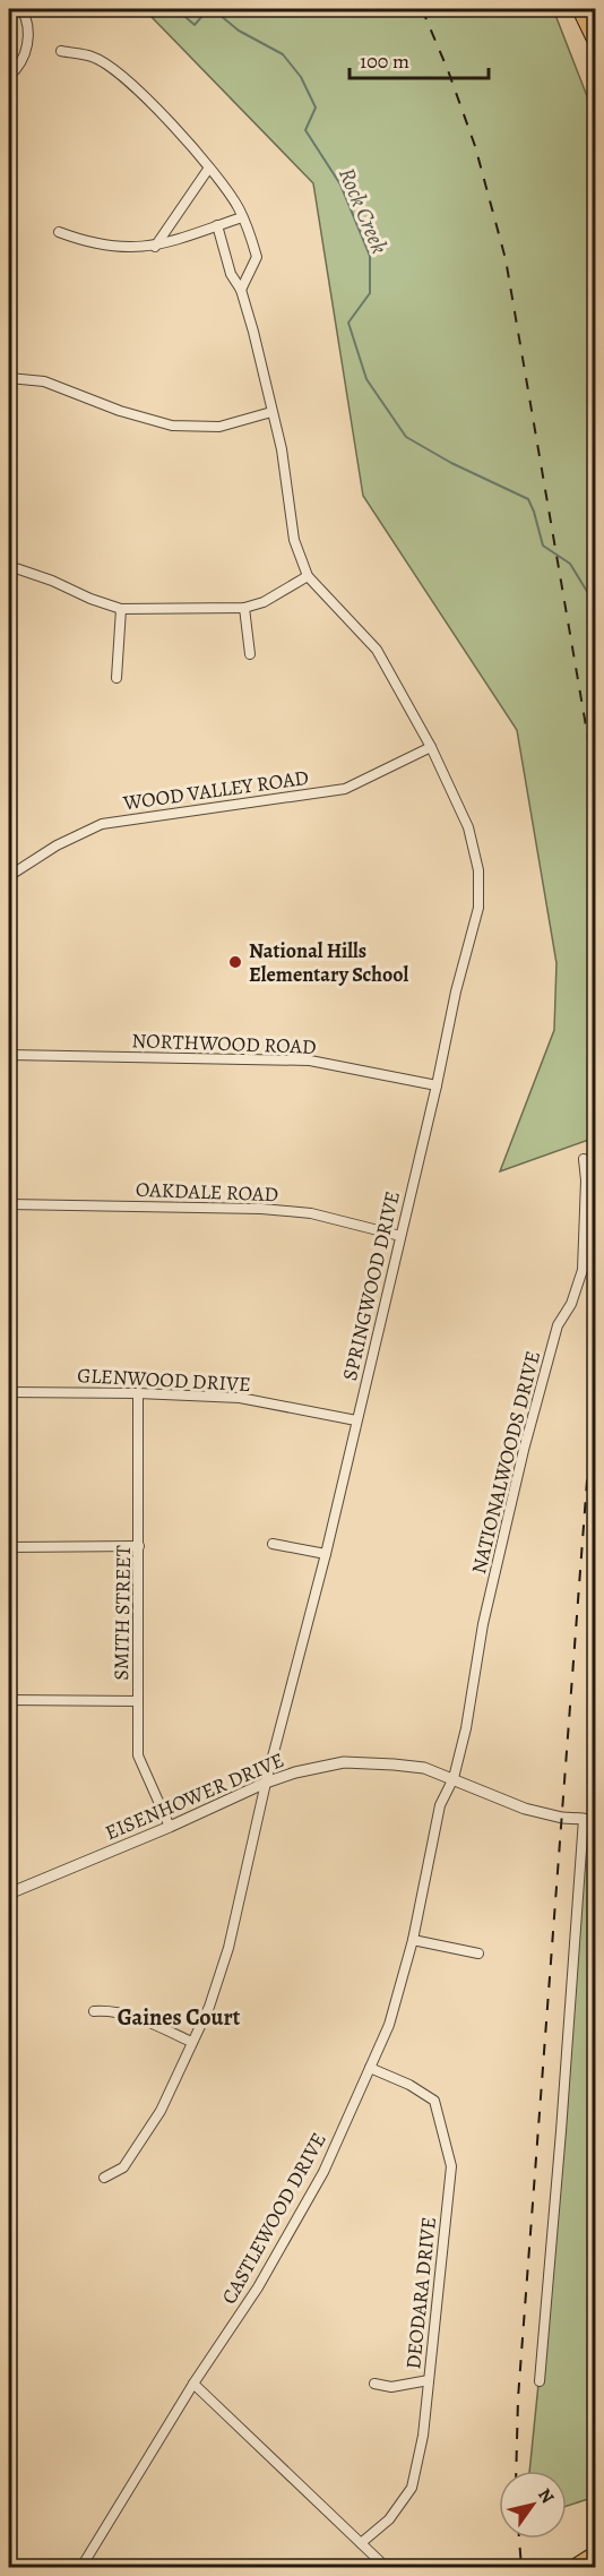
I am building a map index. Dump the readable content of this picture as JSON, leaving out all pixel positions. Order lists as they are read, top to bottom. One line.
{"streets":{"street":["WOOD VALLEY ROAD","NORTHWOOD ROAD","OAKDALE ROAD","SPRINGWOOD DRIVE","GLENWOOD DRIVE","NATIONALWOODS DRIVE","SMITH STREET","EISENHOWER DRIVE","CASTLEWOOD DRIVE","DEODARA DRIVE"]},"crossings":[["WOOD VALLEY ROAD","SPRINGWOOD DRIVE"],["NORTHWOOD ROAD","SPRINGWOOD DRIVE"],["OAKDALE ROAD","SPRINGWOOD DRIVE"],["SPRINGWOOD DRIVE","GLENWOOD DRIVE"],["SPRINGWOOD DRIVE","EISENHOWER DRIVE"],["GLENWOOD DRIVE","SMITH STREET"],["NATIONALWOODS DRIVE","EISENHOWER DRIVE"],["NATIONALWOODS DRIVE","CASTLEWOOD DRIVE"],["SMITH STREET","EISENHOWER DRIVE"],["EISENHOWER DRIVE","CASTLEWOOD DRIVE"],["CASTLEWOOD DRIVE","DEODARA DRIVE"]],"districts":["Gaines Court"],"water":["Rock Creek"],"places":["National Hills Elementary School"],"scale_bar":"100 m","north":"top right"}
